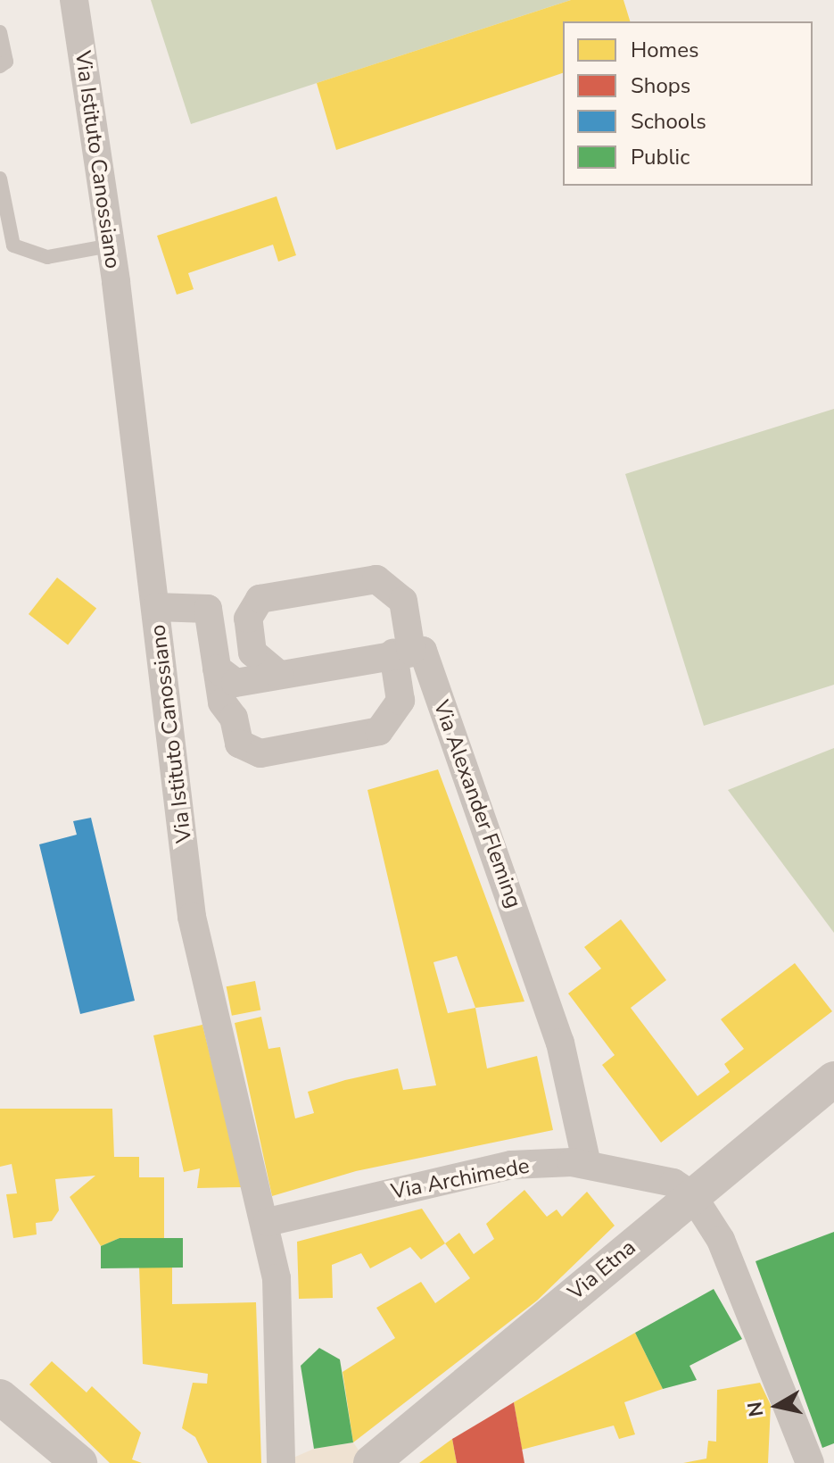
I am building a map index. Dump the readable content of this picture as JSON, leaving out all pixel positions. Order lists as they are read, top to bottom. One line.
{"streets":{"street":["Via Istituto Canossiano","Via Alexander Fleming","Via Archimede","Via Etna"]},"crossings":[["Via Istituto Canossiano","Via Archimede"],["Via Alexander Fleming","Via Archimede"],["Via Archimede","Via Etna"]],"legend":["Homes","Shops","Schools","Public"],"north":"left"}
